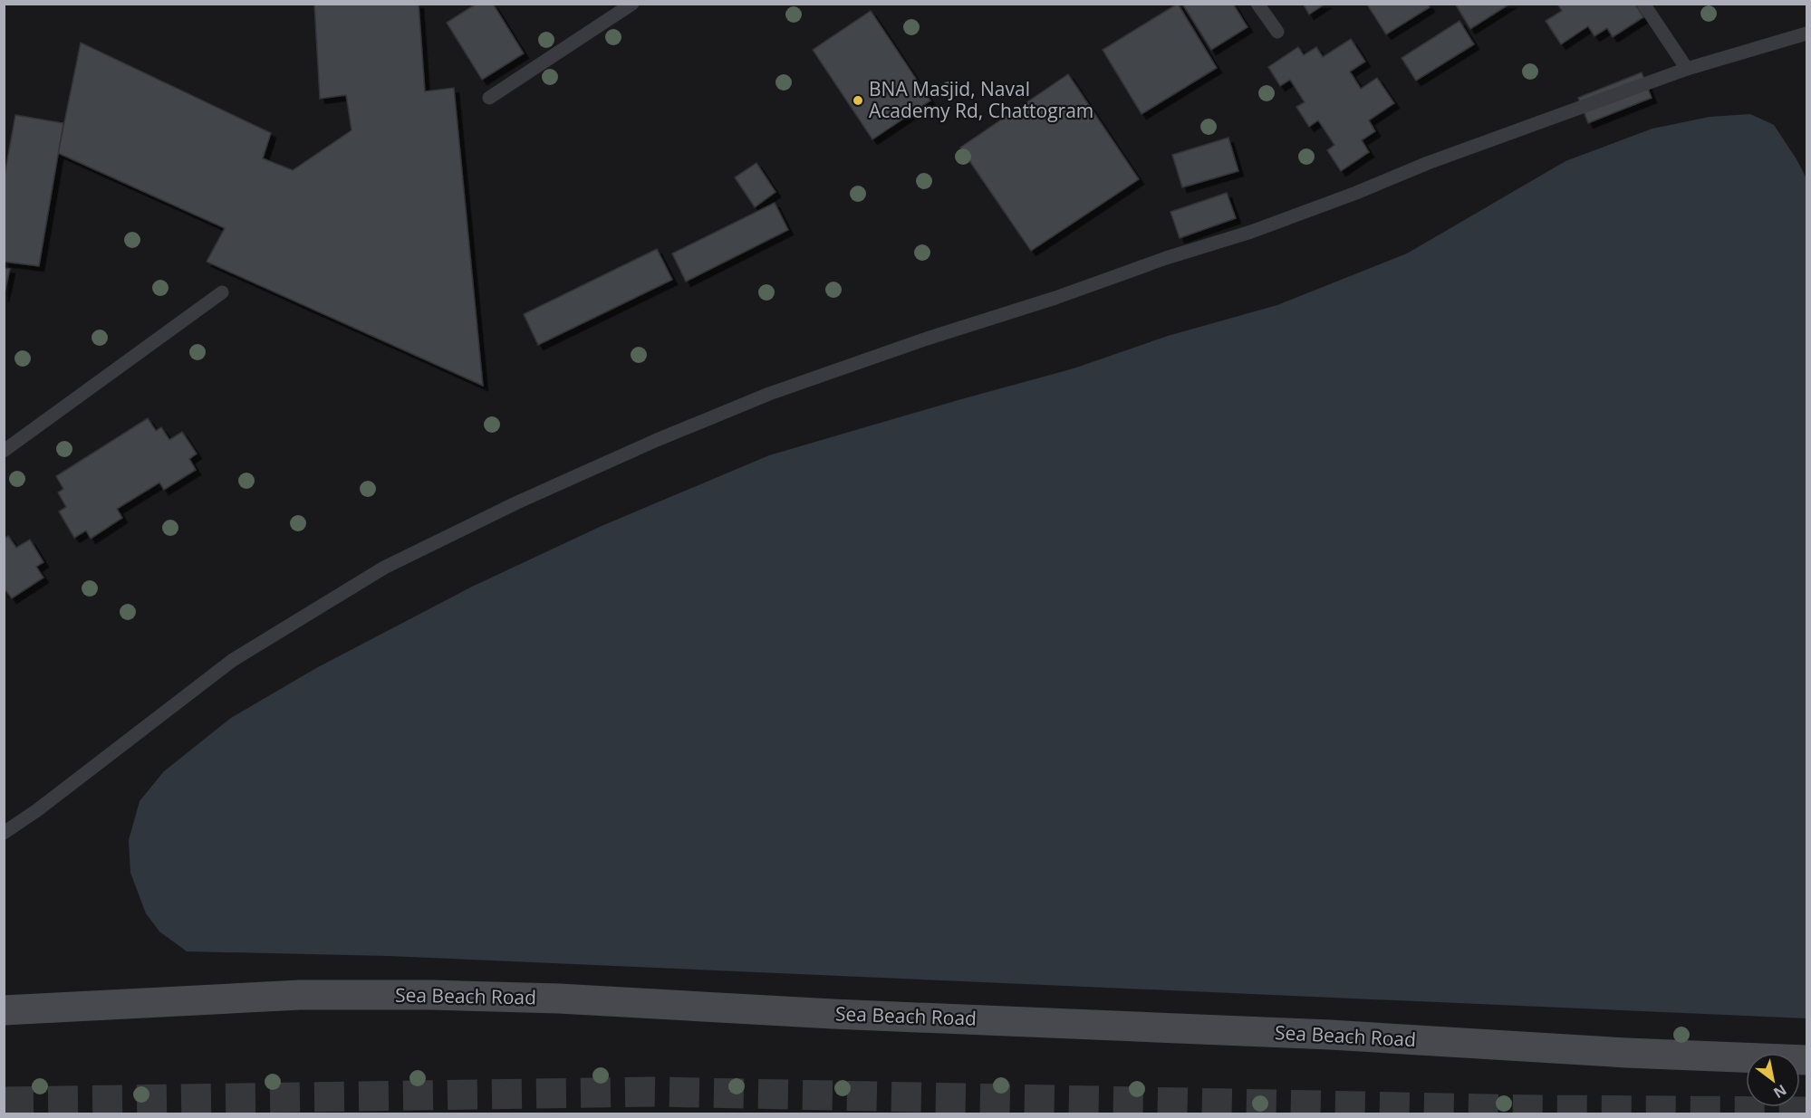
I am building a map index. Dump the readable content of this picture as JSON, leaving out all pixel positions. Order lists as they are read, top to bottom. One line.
{"streets":{"main road":["Sea Beach Road"]},"places":["BNA Masjid, Naval Academy Rd, Chattogram"],"north":"bottom right"}
